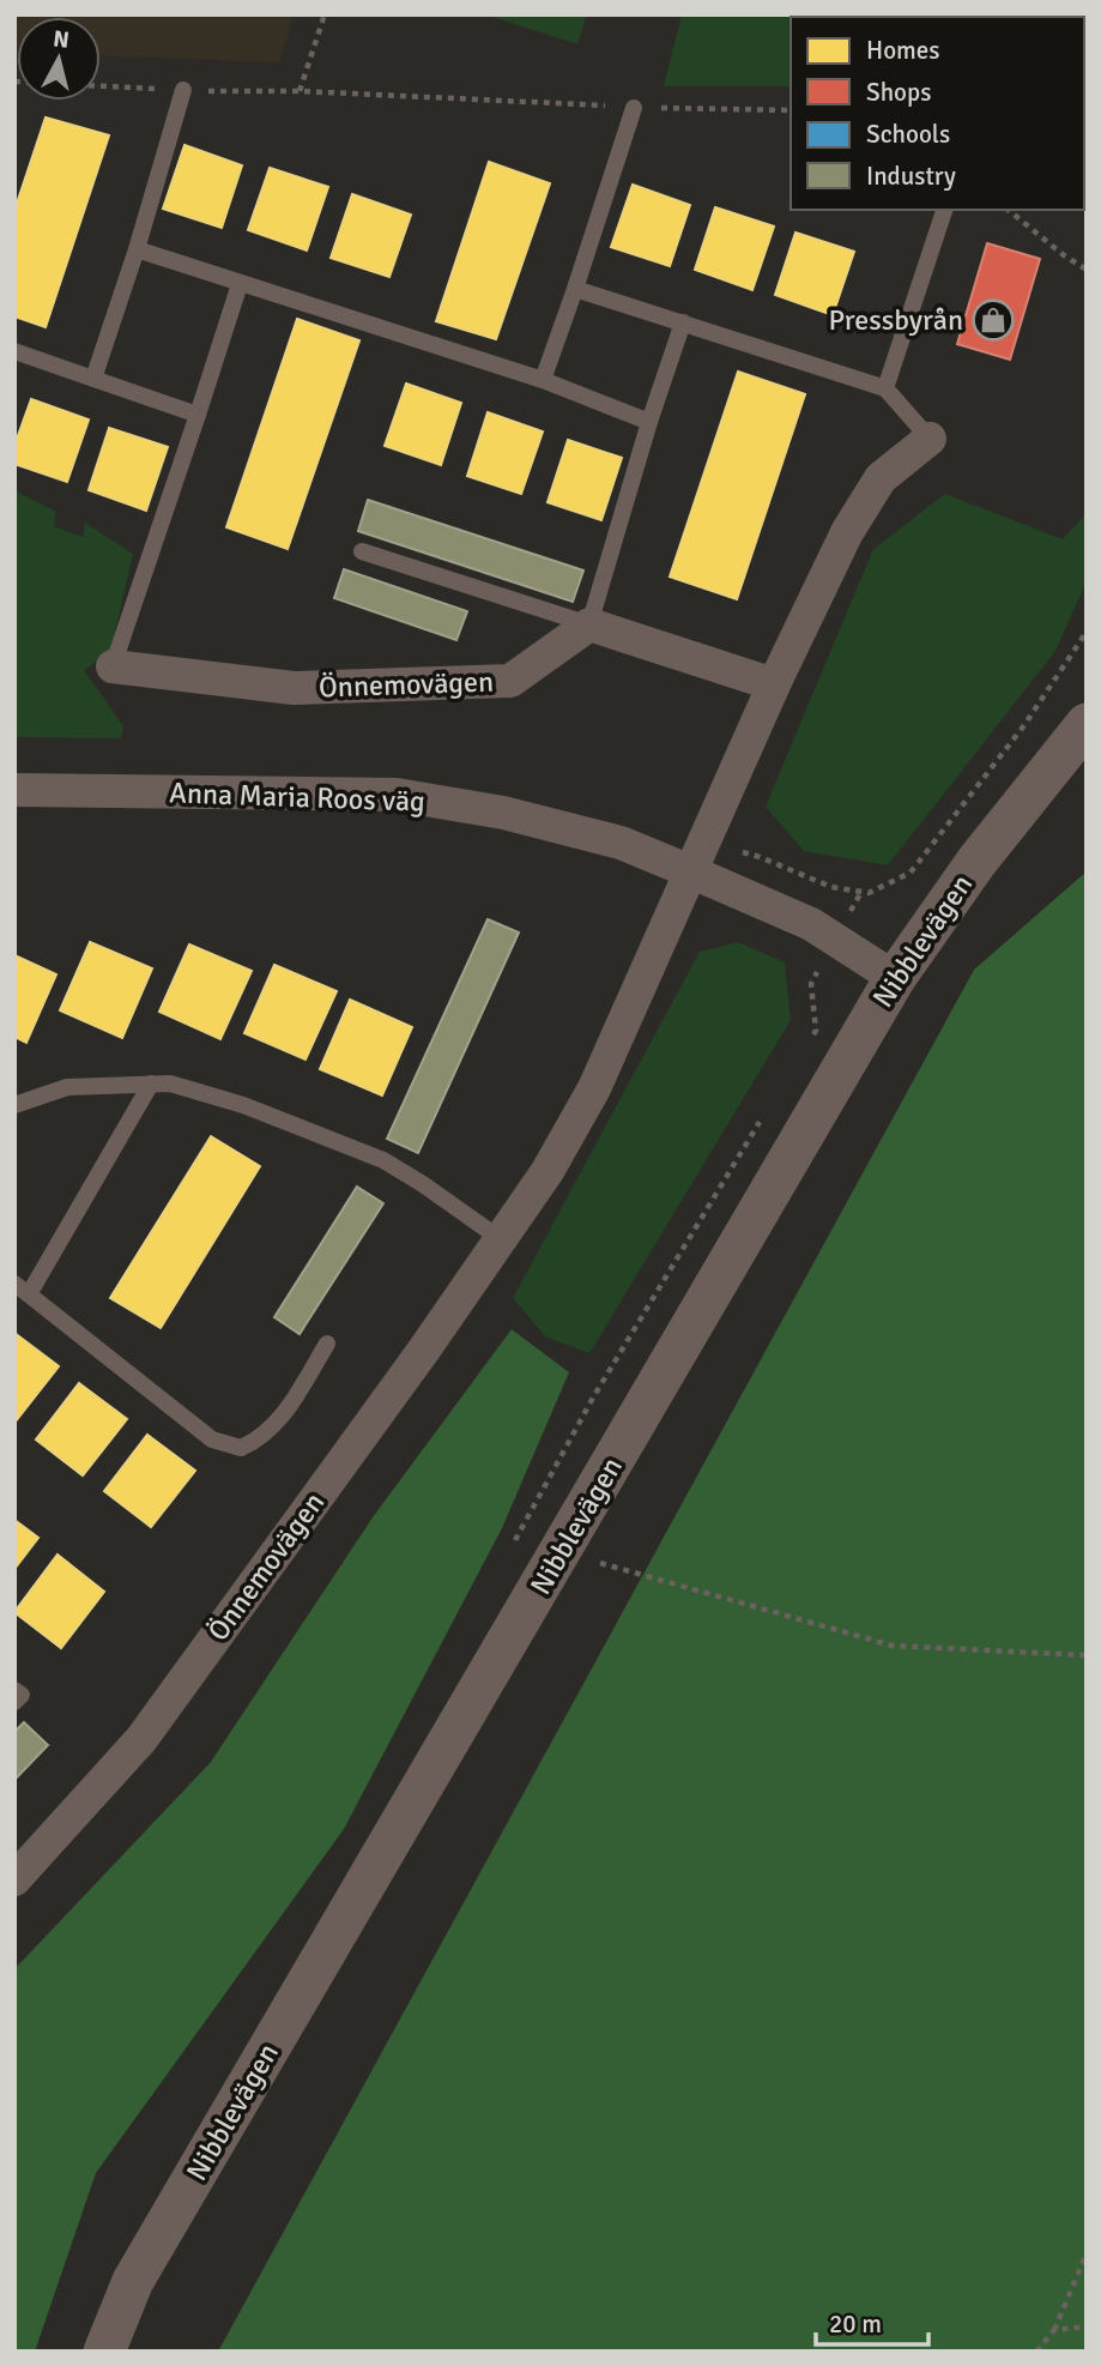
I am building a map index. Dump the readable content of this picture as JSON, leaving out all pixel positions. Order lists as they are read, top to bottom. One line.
{"streets":{"street":["Önnemovägen","Anna Maria Roos väg","Nibblevägen"]},"crossings":[["Önnemovägen","Anna Maria Roos väg"],["Anna Maria Roos väg","Nibblevägen"]],"places":{"shop":["Pressbyrån"]},"legend":["Homes","Shops","Schools","Industry"],"scale_bar":"20 m","north":"top"}
